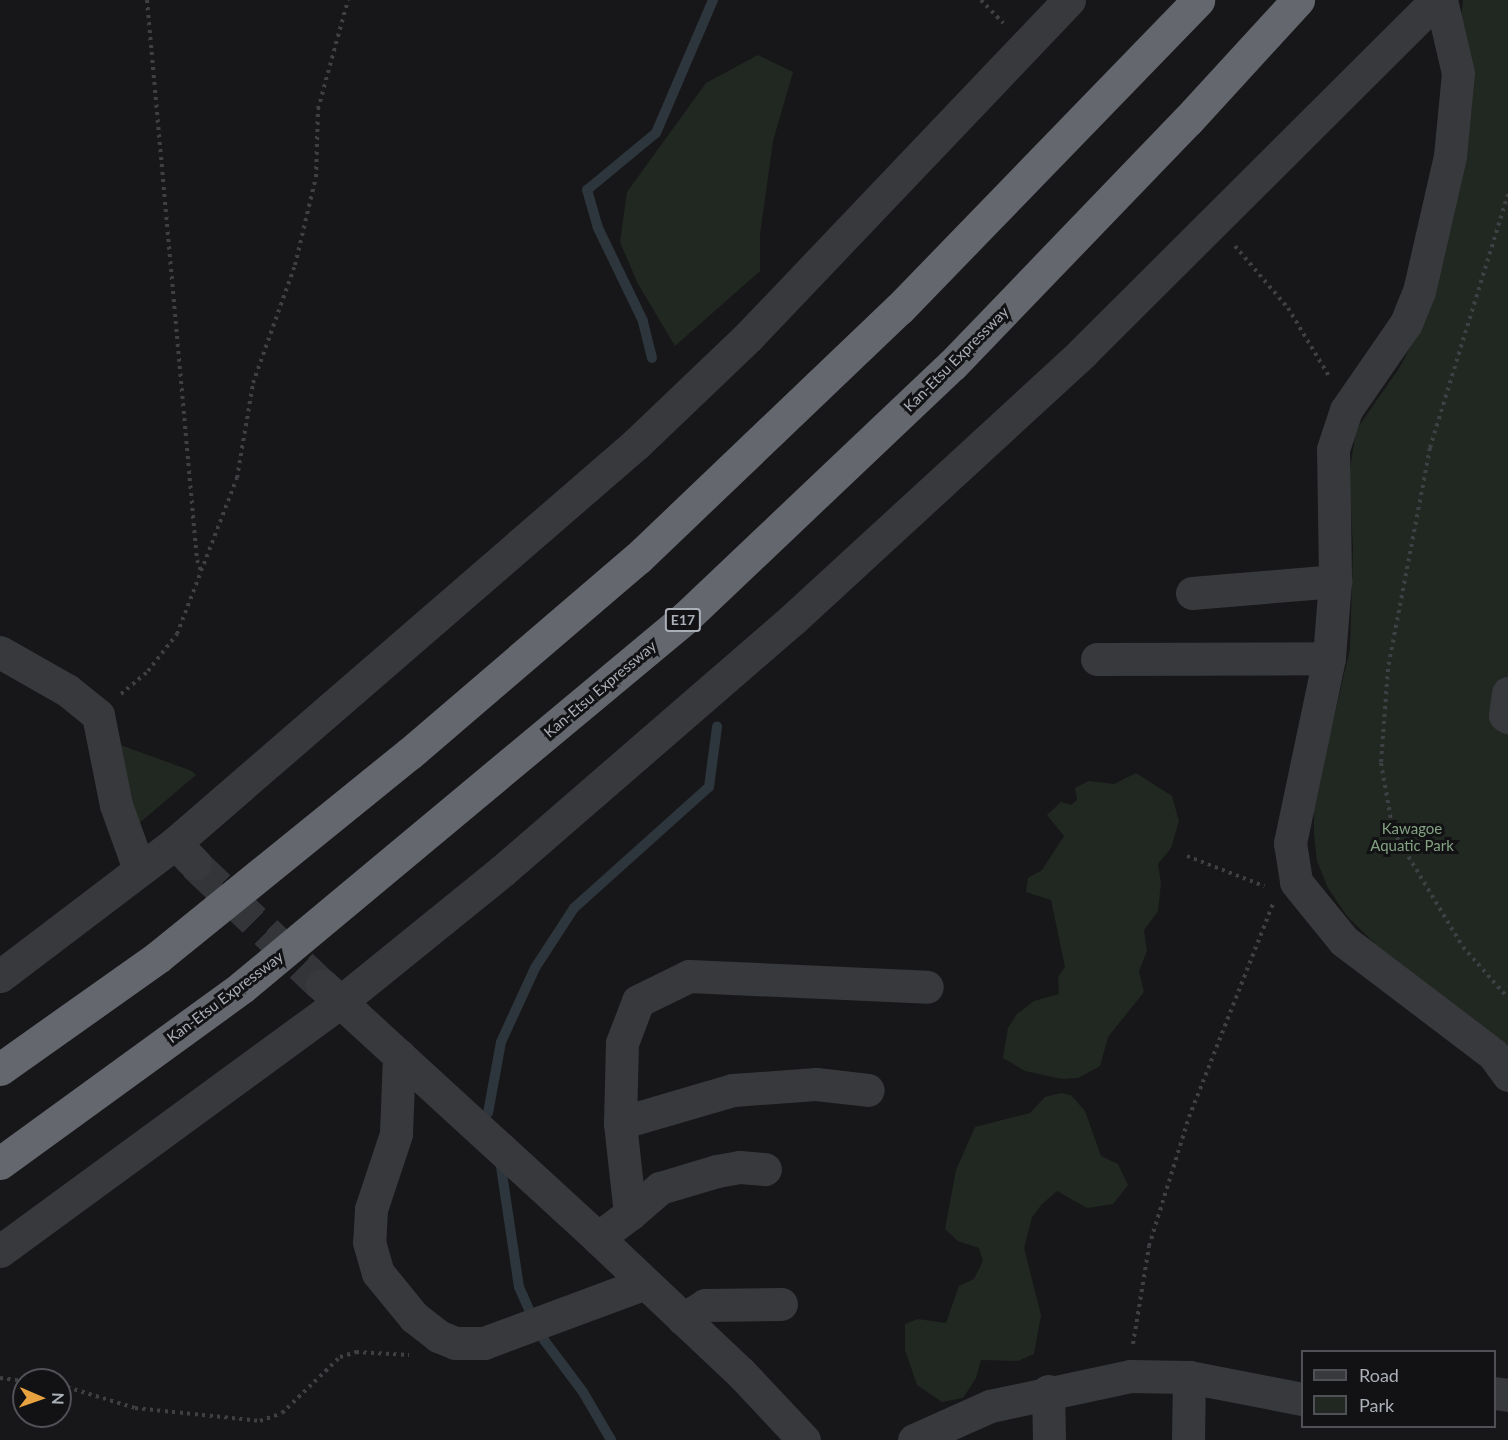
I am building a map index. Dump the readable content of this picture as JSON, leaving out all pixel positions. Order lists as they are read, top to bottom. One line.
{"streets":{"highway":["Kan-Etsu Expressway","E17"]},"parks":["Kawagoe Aquatic Park"],"legend":["Road","Park"],"north":"right"}
